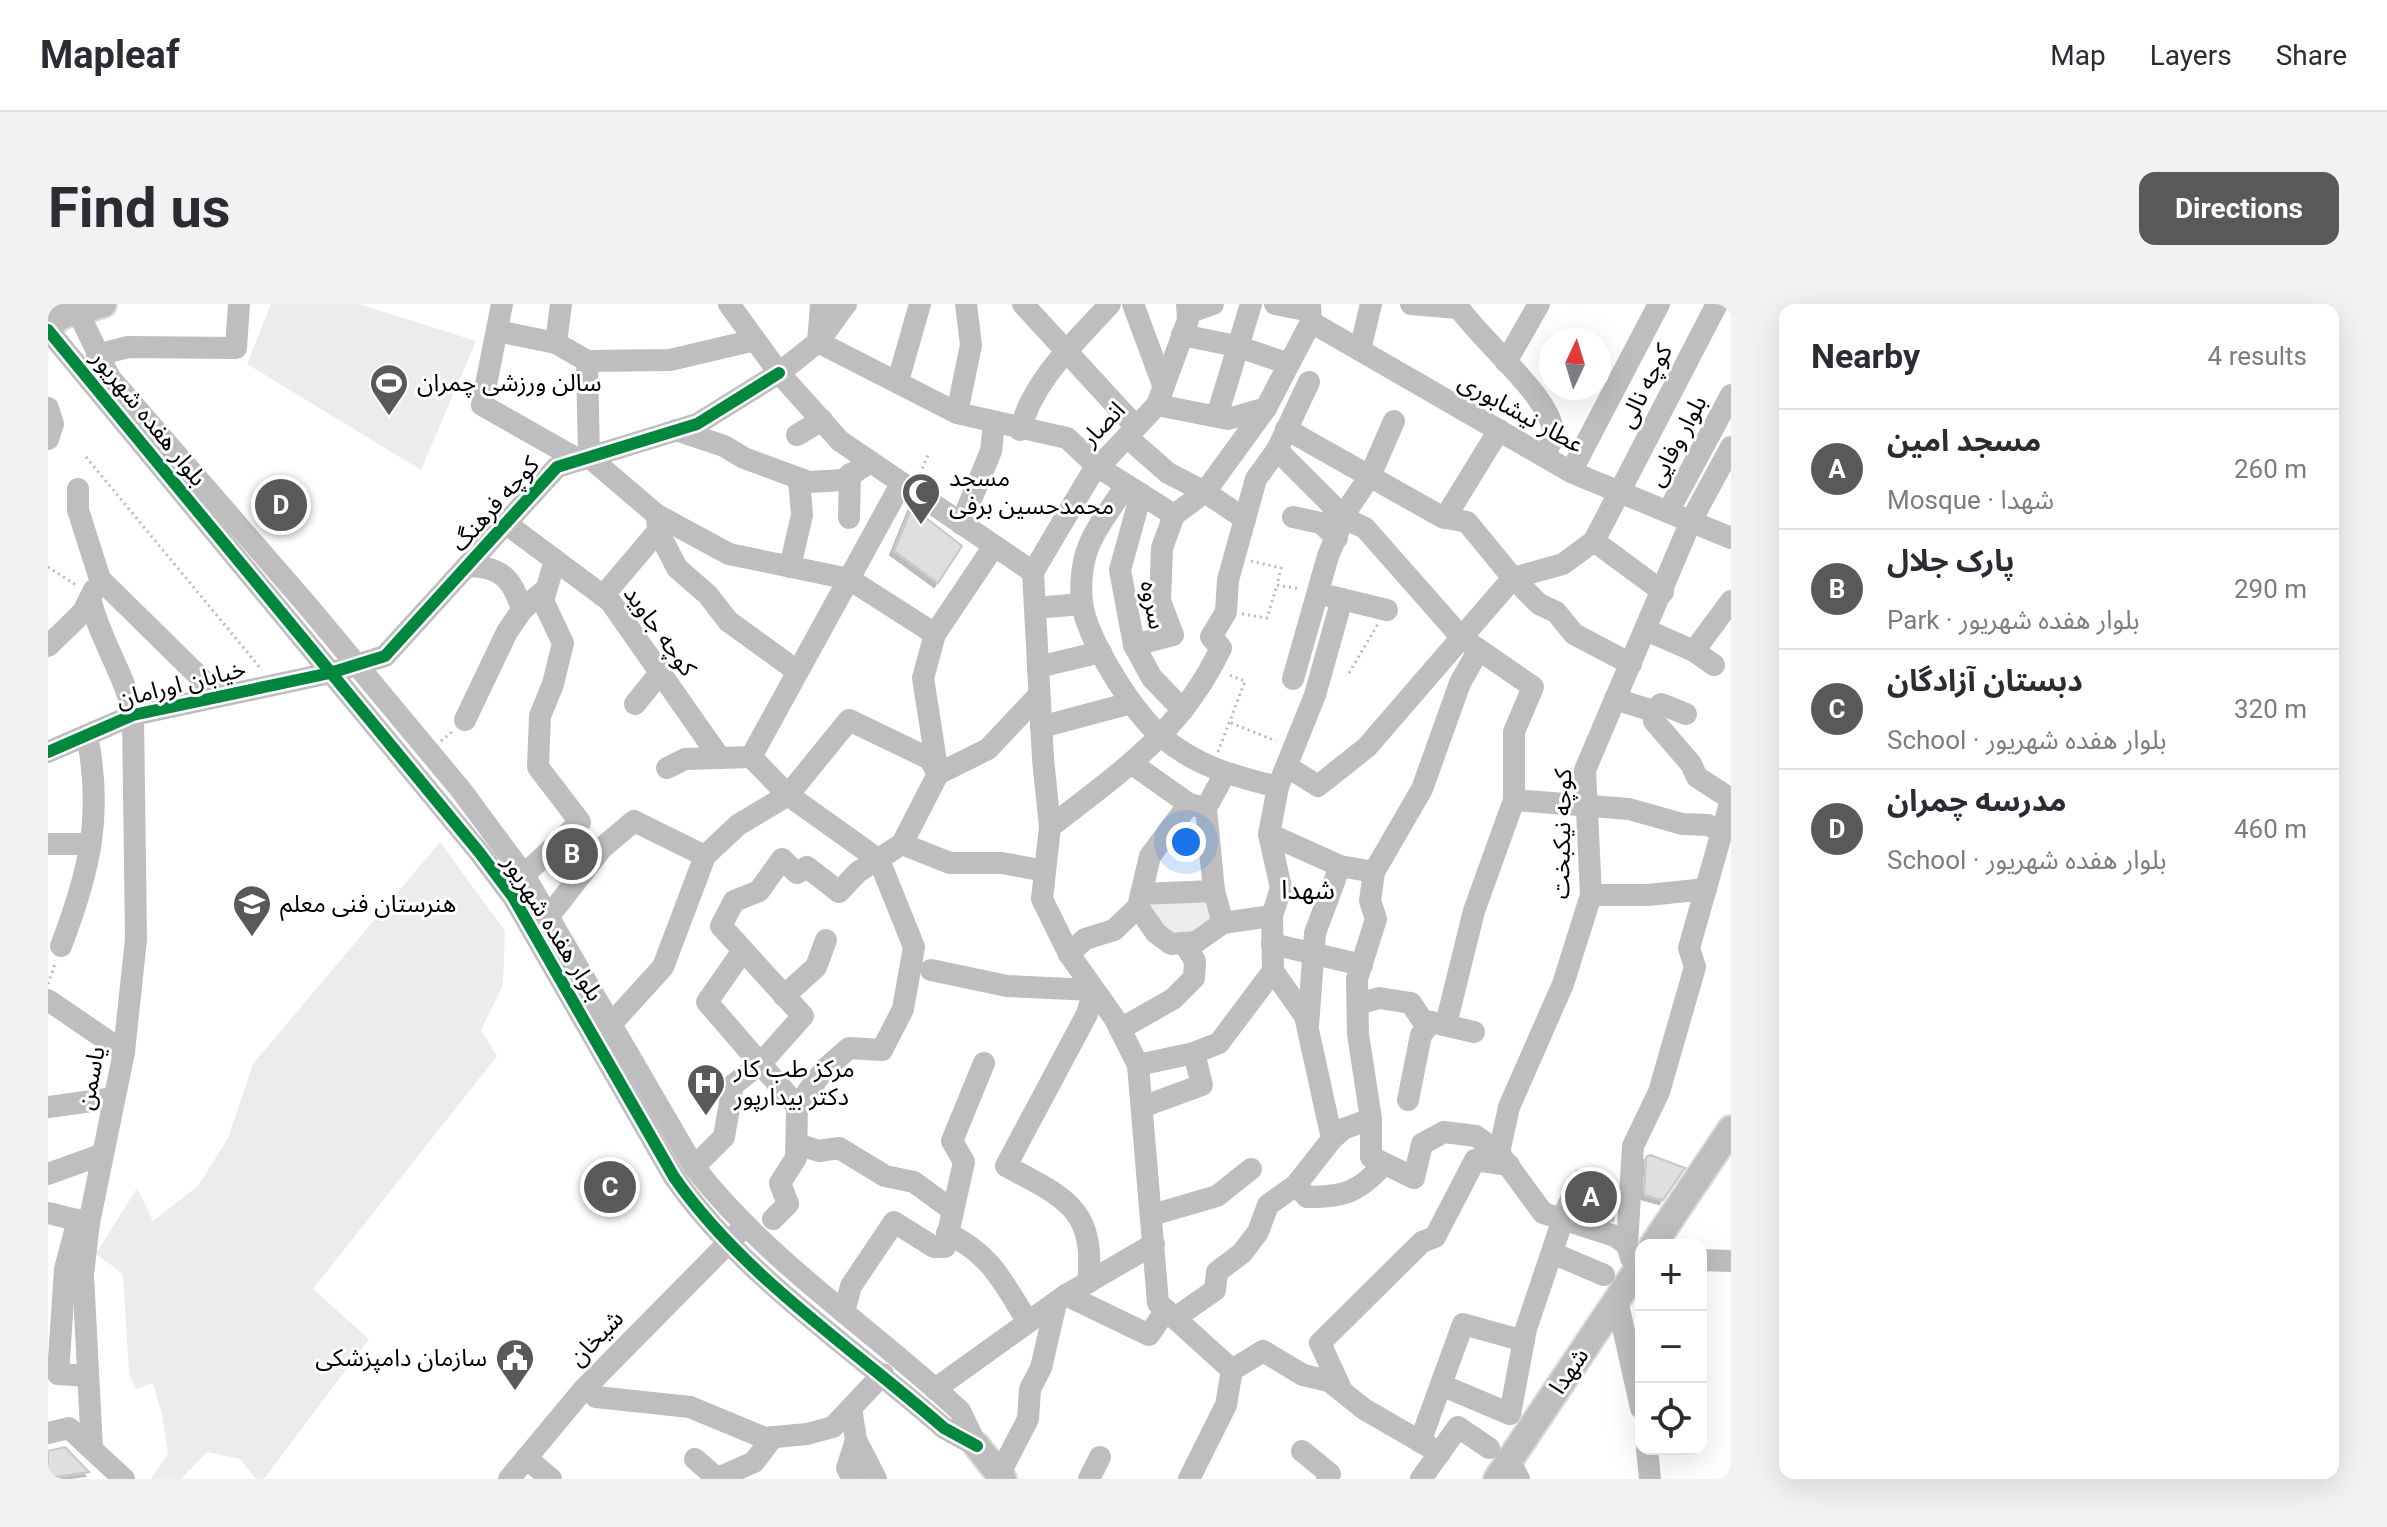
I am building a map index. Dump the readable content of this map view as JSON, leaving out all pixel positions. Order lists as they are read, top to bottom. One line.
{"streets":{"main road":["بلوار هفده شهریور","شهدا"],"street":["کوچه نالی","عطار نیشابوری","انصار","بلوار وفایی","کوچه فرهنگ","سروه","کوچه جاوید","خیابان اورامان","کوچه نیکبخت","یاسمن","شیخان"]},"crossings":[["کوچه نالی","عطار نیشابوری"],["عطار نیشابوری","بلوار وفایی"],["عطار نیشابوری","کوچه نیکبخت"],["بلوار هفده شهریور","کوچه فرهنگ"],["بلوار هفده شهریور","خیابان اورامان"],["بلوار هفده شهریور","شیخان"],["بلوار وفایی","کوچه نیکبخت"],["کوچه فرهنگ","کوچه جاوید"],["کوچه فرهنگ","خیابان اورامان"],["خیابان اورامان","یاسمن"]],"districts":["شهدا"],"places":{"sports":["سالن ورزشی چمران"],"mosque":["مسجد محمدحسین برفی"],"school or university":["هنرستان فنی معلم"],"hospital":["مرکز طب کار دکتر بیدارپور"],"public building":["سازمان دامپزشکی"]},"north":"top","page":{"header":"Mapleaf","nav":["Map","Layers","Share"],"buttons":"Directions","title":"Find us","heading":["Nearby","4 results"],"list":[{"mark":"A","name":"مسجد امین","note":"Mosque · شهدا","value":"260 m"},{"mark":"B","name":"پارک جلال","note":"Park · بلوار هفده شهریور","value":"290 m"},{"mark":"C","name":"دبستان آزادگان","note":"School · بلوار هفده شهریور","value":"320 m"},{"mark":"D","name":"مدرسه چمران","note":"School · بلوار هفده شهریور","value":"460 m"}],"pins":["D","B","C","A"],"map_buttons":["+","−"]}}
